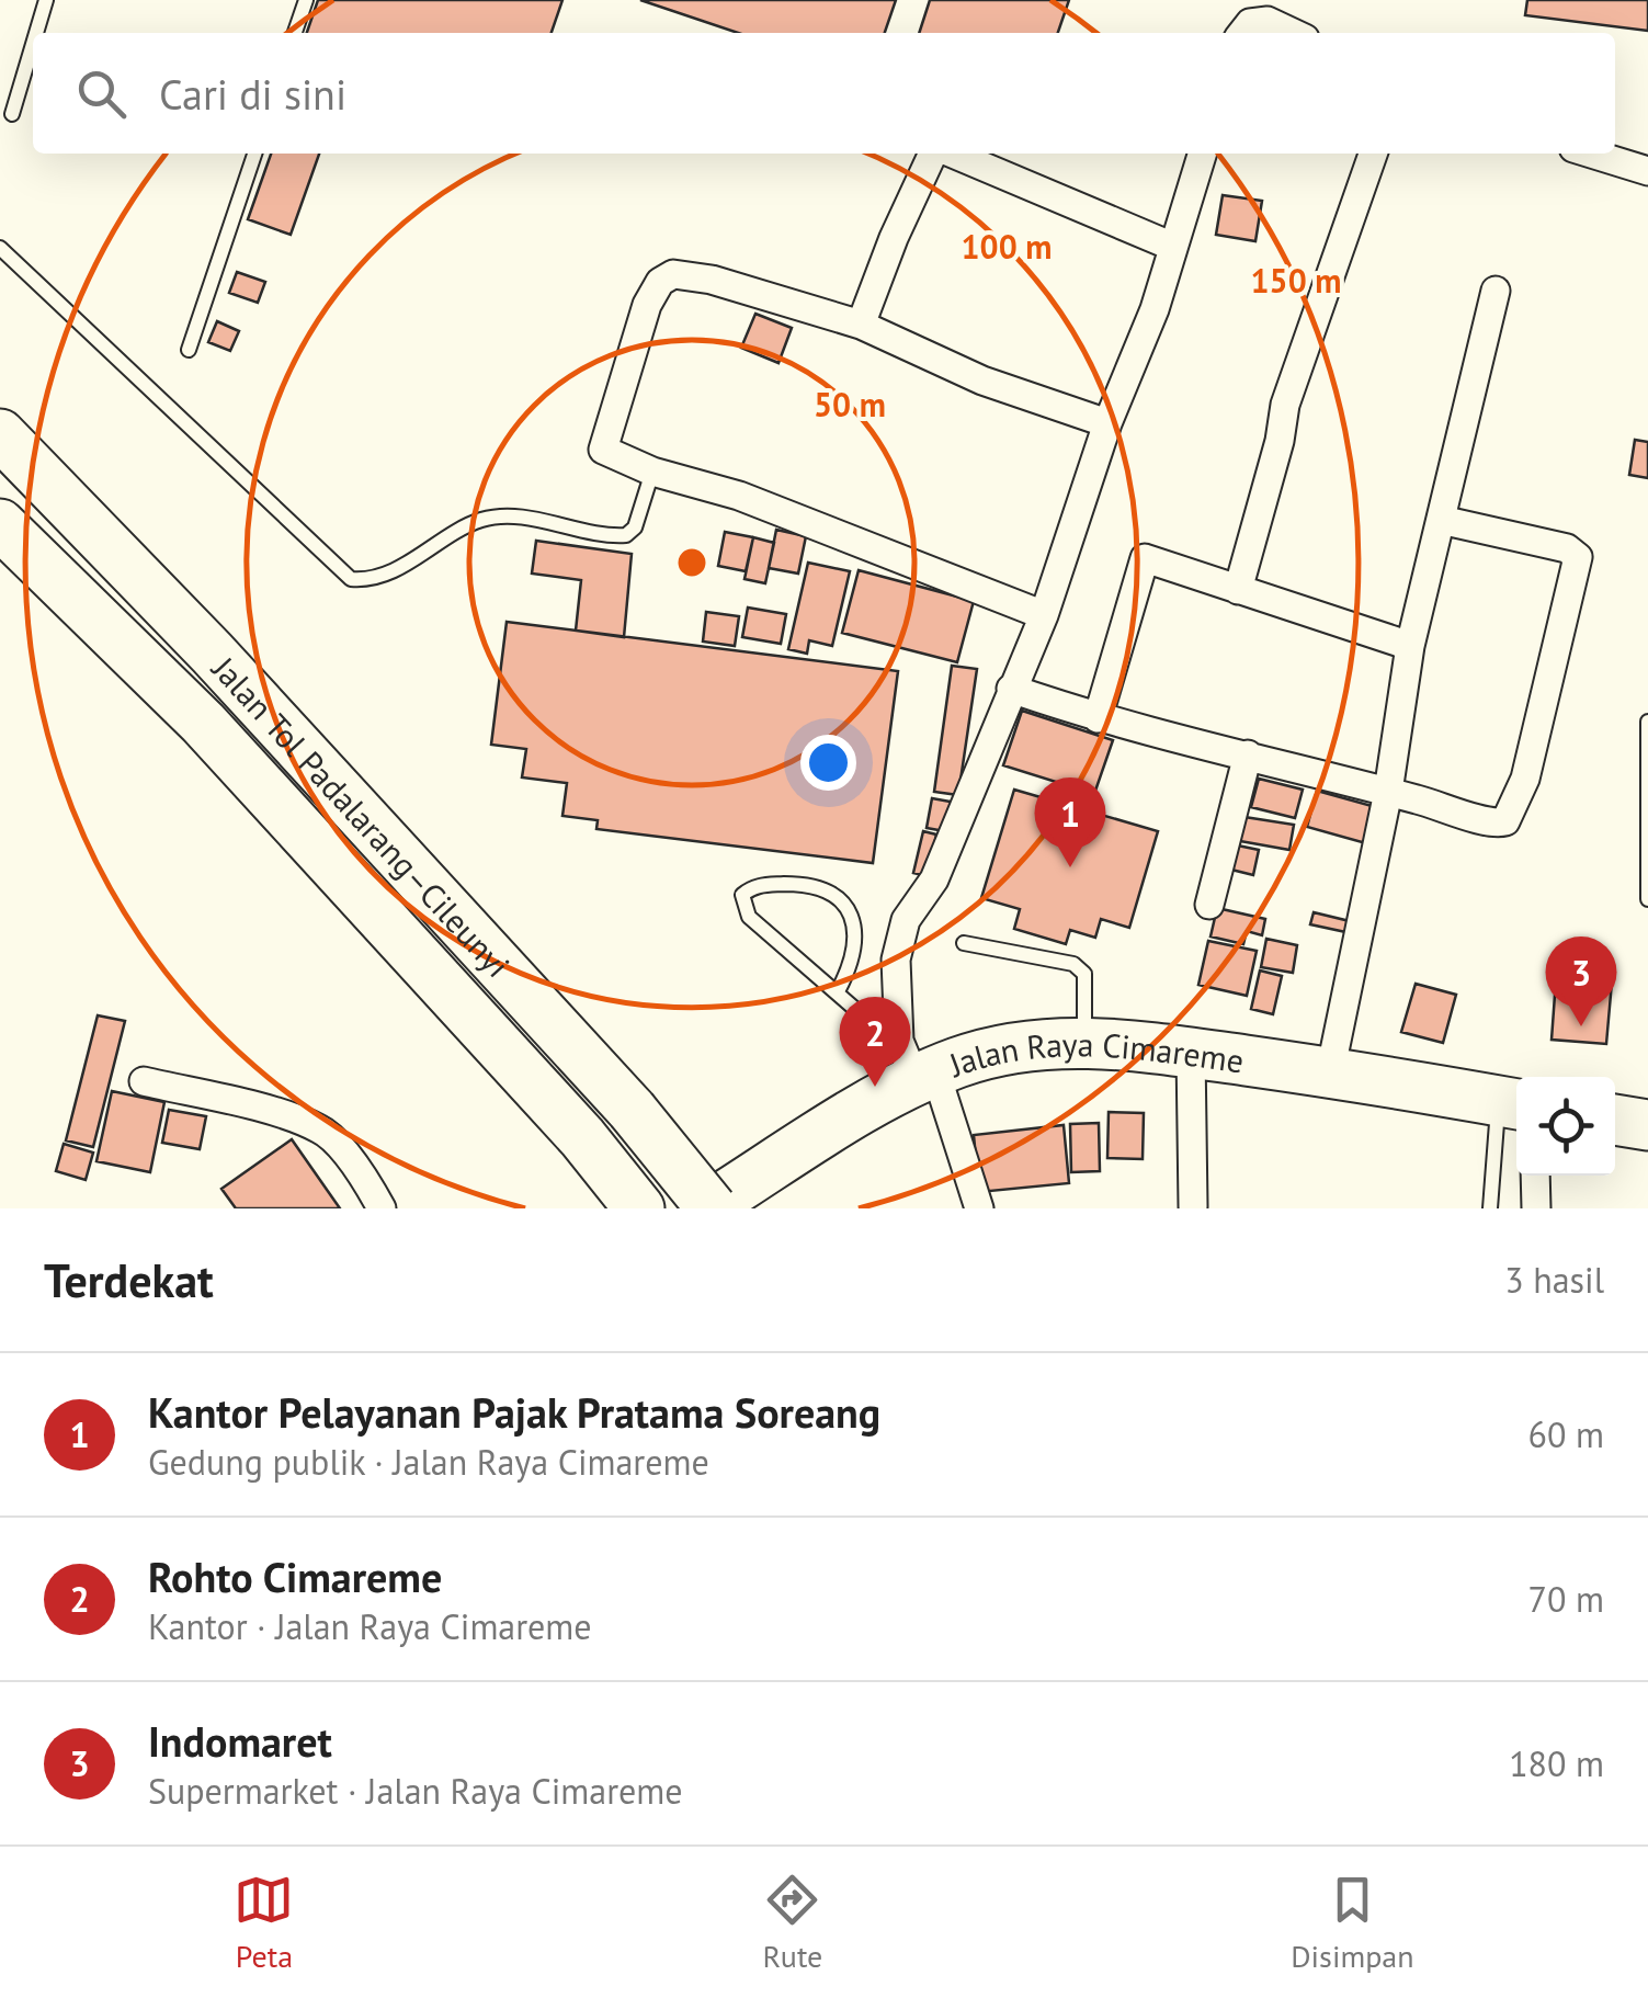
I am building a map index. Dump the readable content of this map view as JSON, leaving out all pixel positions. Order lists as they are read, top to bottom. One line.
{"streets":{"highway":["Jalan Tol Padalarang–Cileunyi","Jalan Raya Cimareme"]},"crossings":[["Jalan Tol Padalarang–Cileunyi","Jalan Raya Cimareme"]],"page":{"search":"Cari di sini","pins":["1","3","2"],"heading":["Terdekat","3 hasil"],"list":[{"mark":"1","name":"Kantor Pelayanan Pajak Pratama Soreang","note":"Gedung publik · Jalan Raya Cimareme","value":"60 m"},{"mark":"2","name":"Rohto Cimareme","note":"Kantor · Jalan Raya Cimareme","value":"70 m"},{"mark":"3","name":"Indomaret","note":"Supermarket · Jalan Raya Cimareme","value":"180 m"}],"nav":["Peta","Rute","Disimpan"]},"rings":["100 m","150 m","50 m"]}
